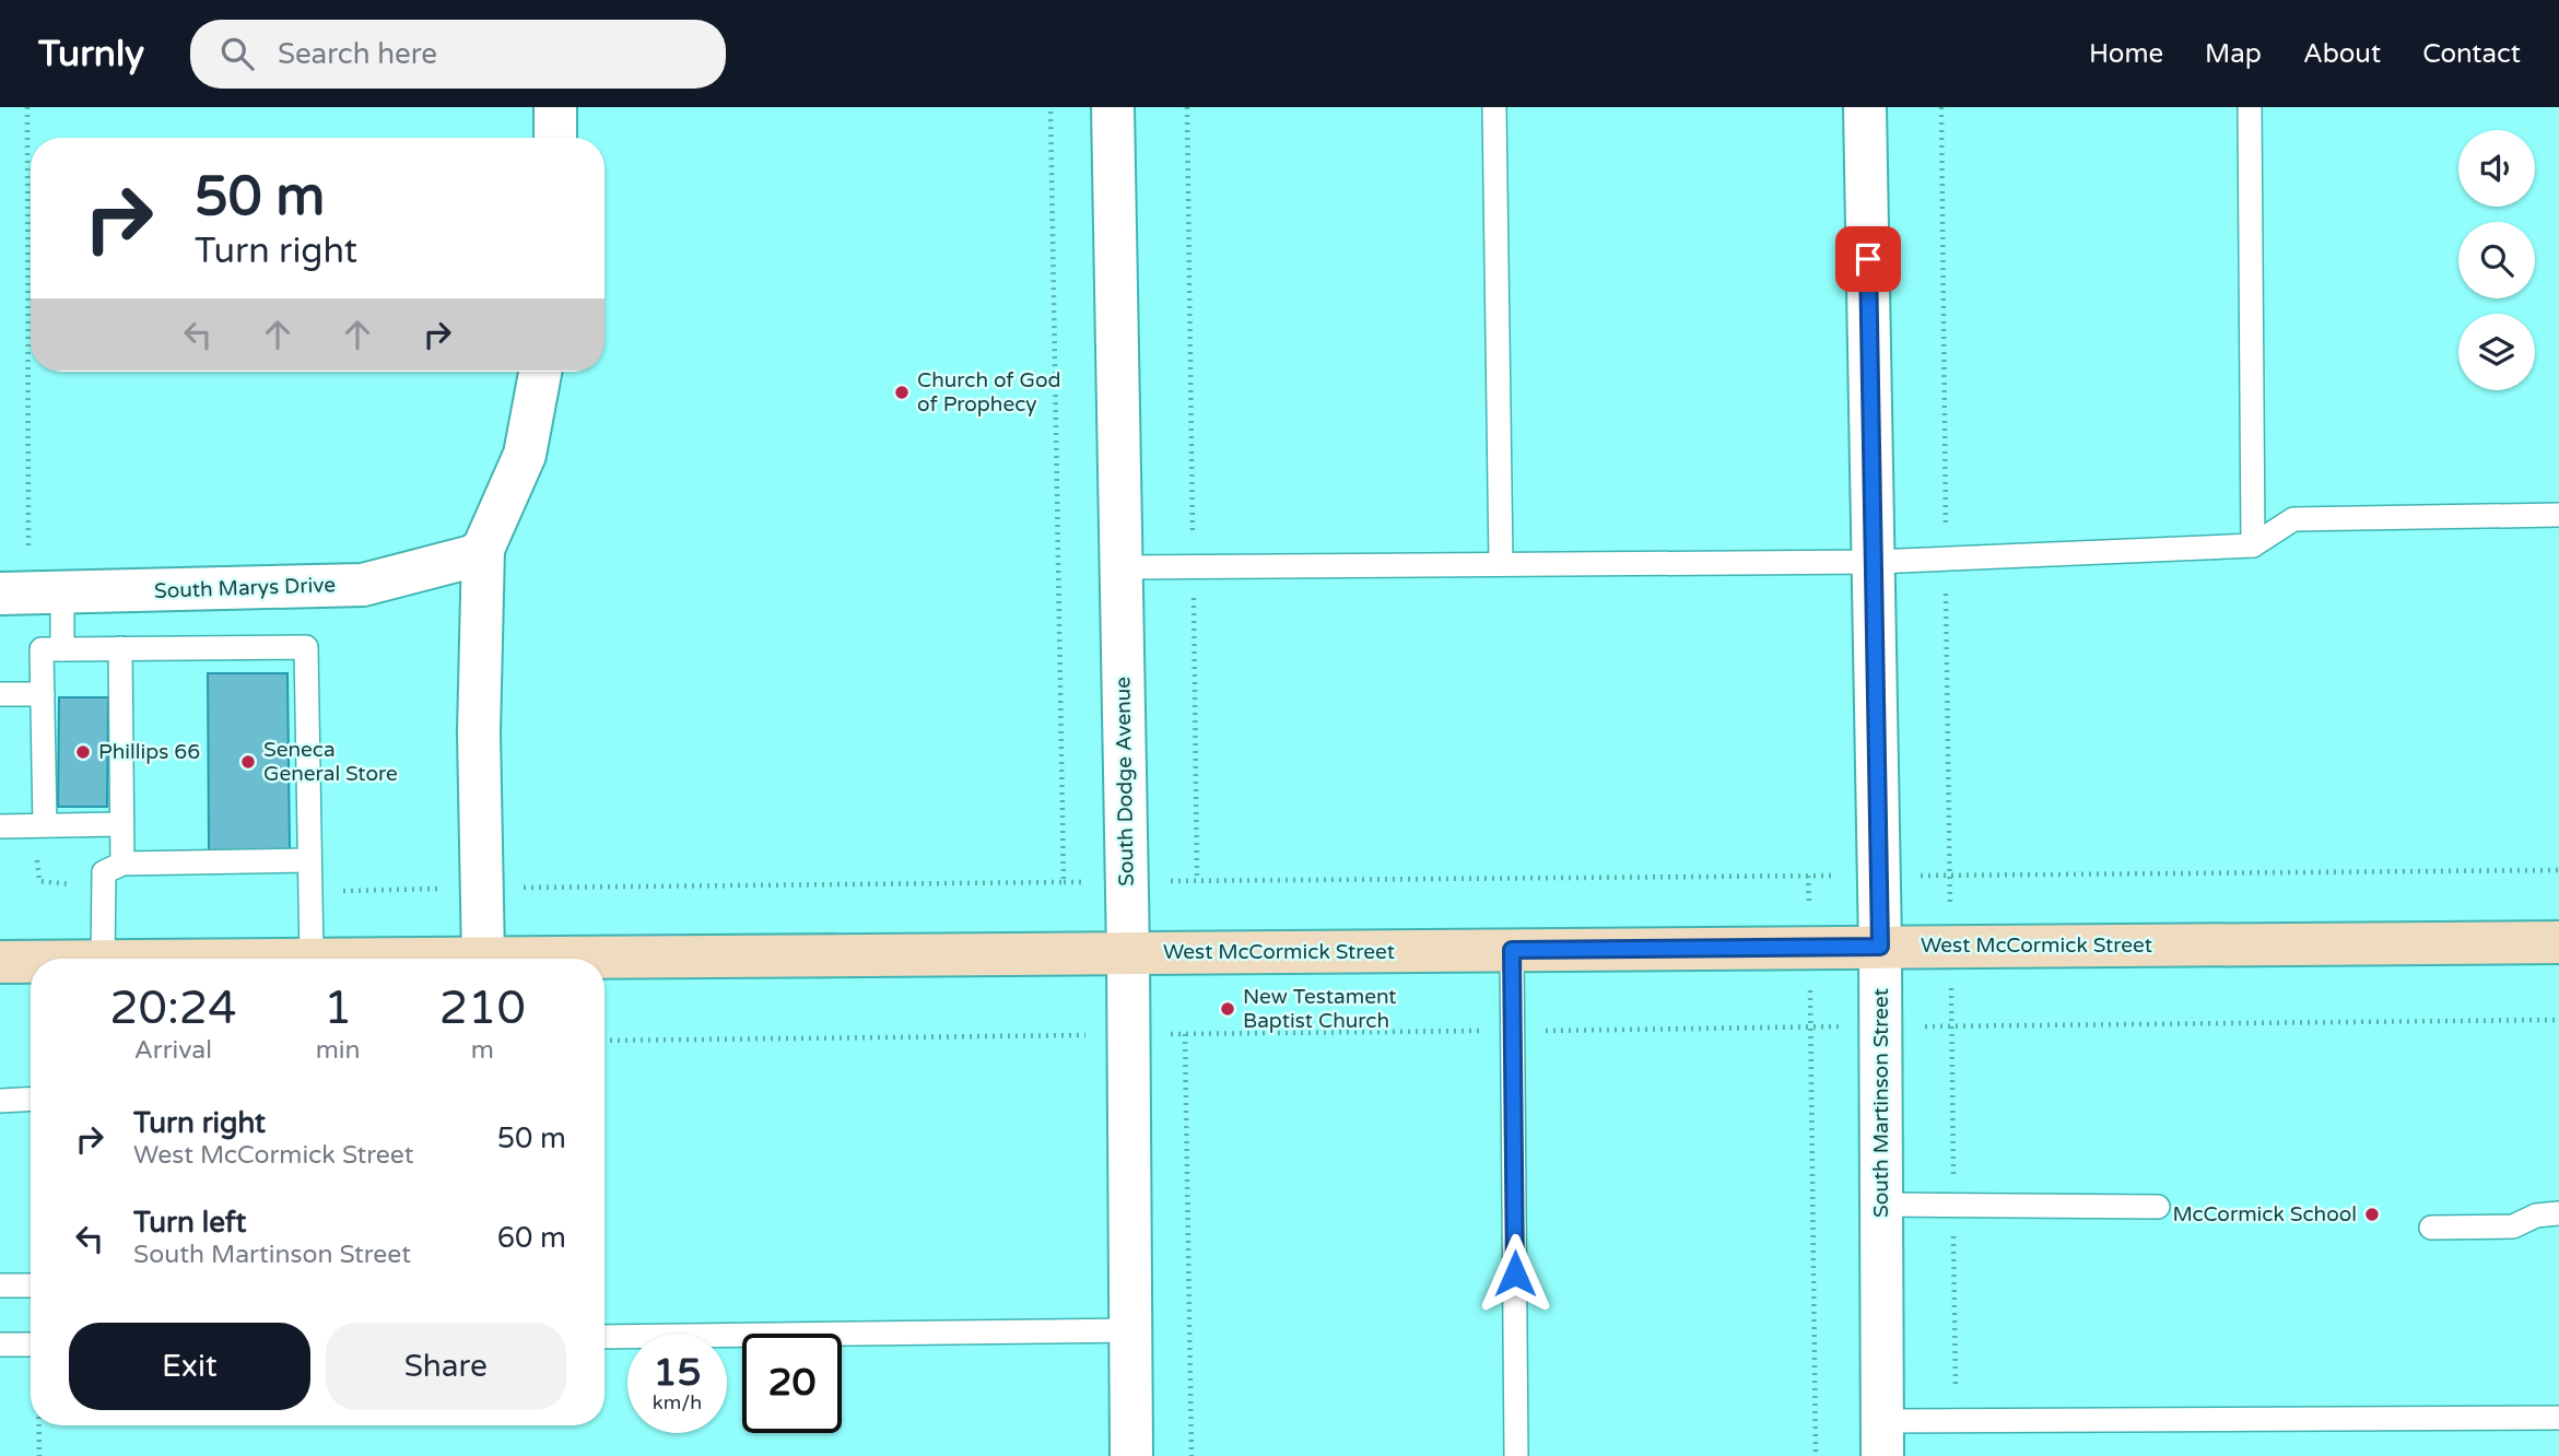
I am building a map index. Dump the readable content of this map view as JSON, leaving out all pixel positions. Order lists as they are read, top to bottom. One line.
{"streets":{"street":["South Marys Drive","South Dodge Avenue","West McCormick Street","South Martinson Street"]},"crossings":[["South Dodge Avenue","West McCormick Street"],["West McCormick Street","South Martinson Street"]],"places":["Church of God of Prophecy","Phillips 66","Seneca General Store","New Testament Baptist Church","McCormick School"],"page":{"header":"Turnly","search":"Search here","nav":["Home","Map","About","Contact"],"turn":["50 m","Turn right"],"eta":["20:24","Arrival","1","min","210","m"],"list":[{"name":"Turn right","note":"West McCormick Street","value":"50 m"},{"name":"Turn left","note":"South Martinson Street","value":"60 m"}],"buttons":["Exit","Share"],"speed":"15 km/h","limit":"20"}}
